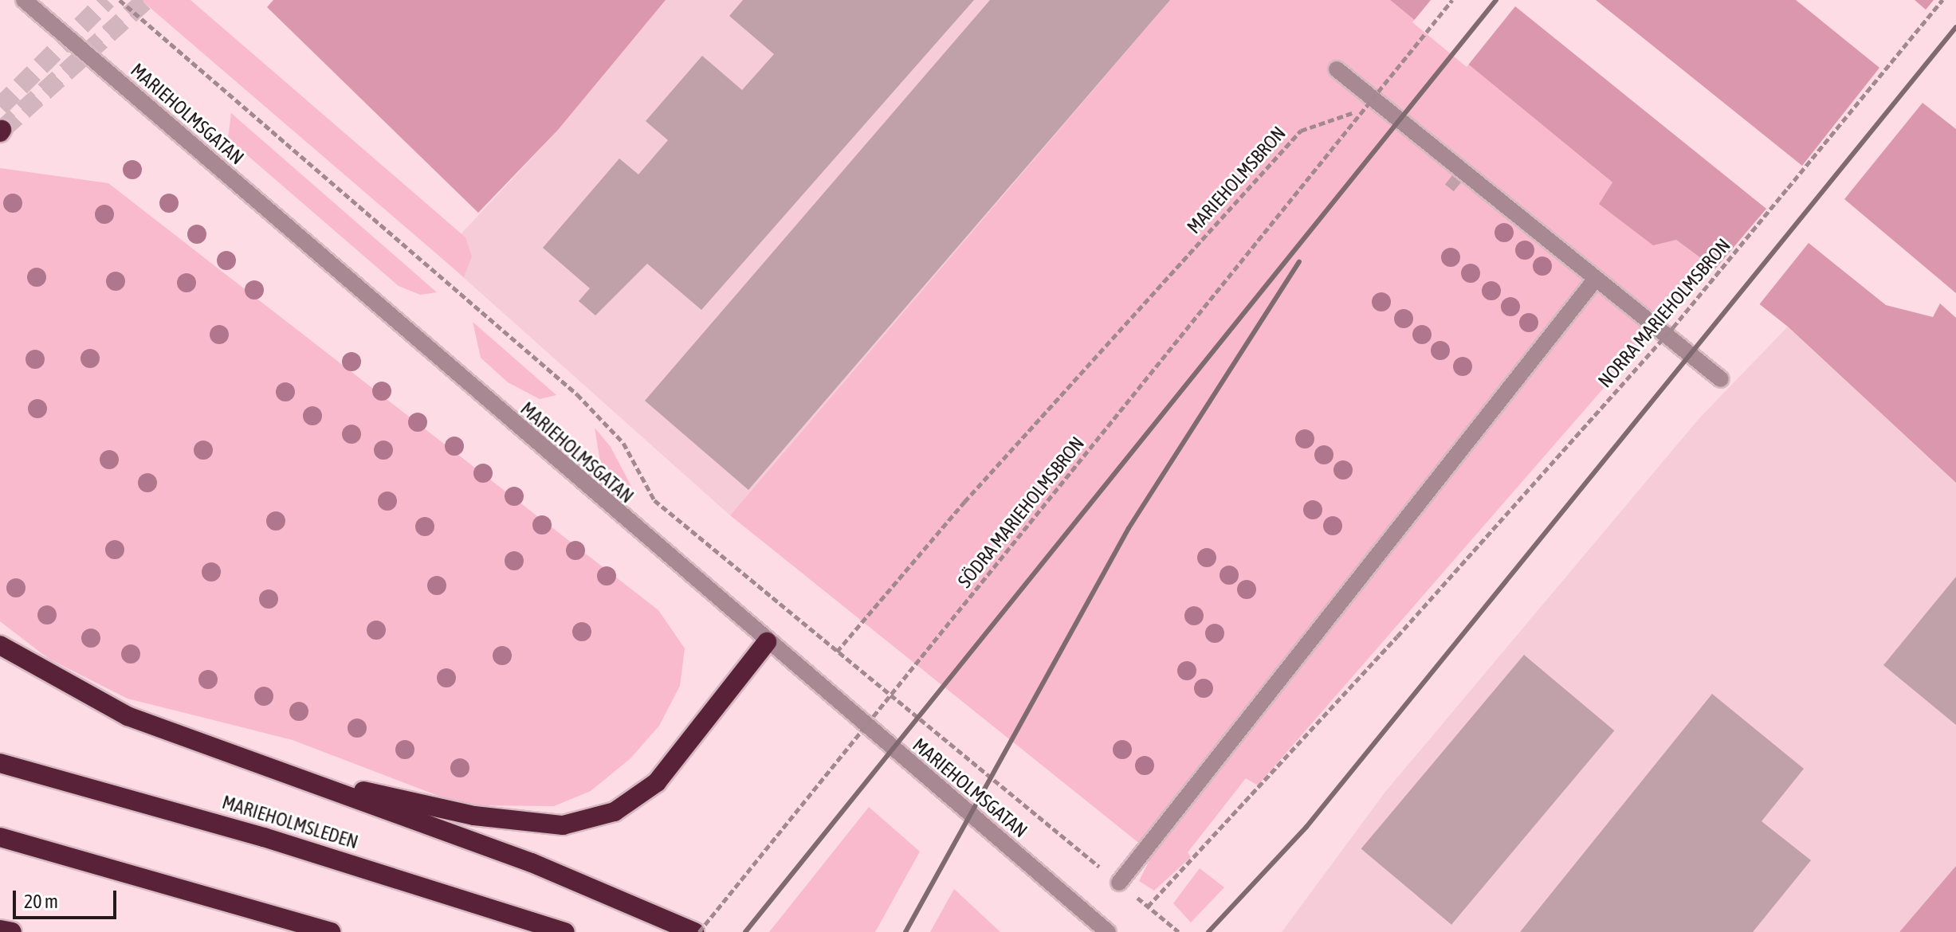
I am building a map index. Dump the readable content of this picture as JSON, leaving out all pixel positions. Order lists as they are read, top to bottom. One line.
{"streets":{"highway":["MARIEHOLMSLEDEN"],"street":["MARIEHOLMSGATAN"],"path":["MARIEHOLMSBRON","NORRA MARIEHOLMSBRON","SÖDRA MARIEHOLMSBRON"]},"crossings":[["MARIEHOLMSBRON","SÖDRA MARIEHOLMSBRON"]],"scale_bar":"20 m"}
